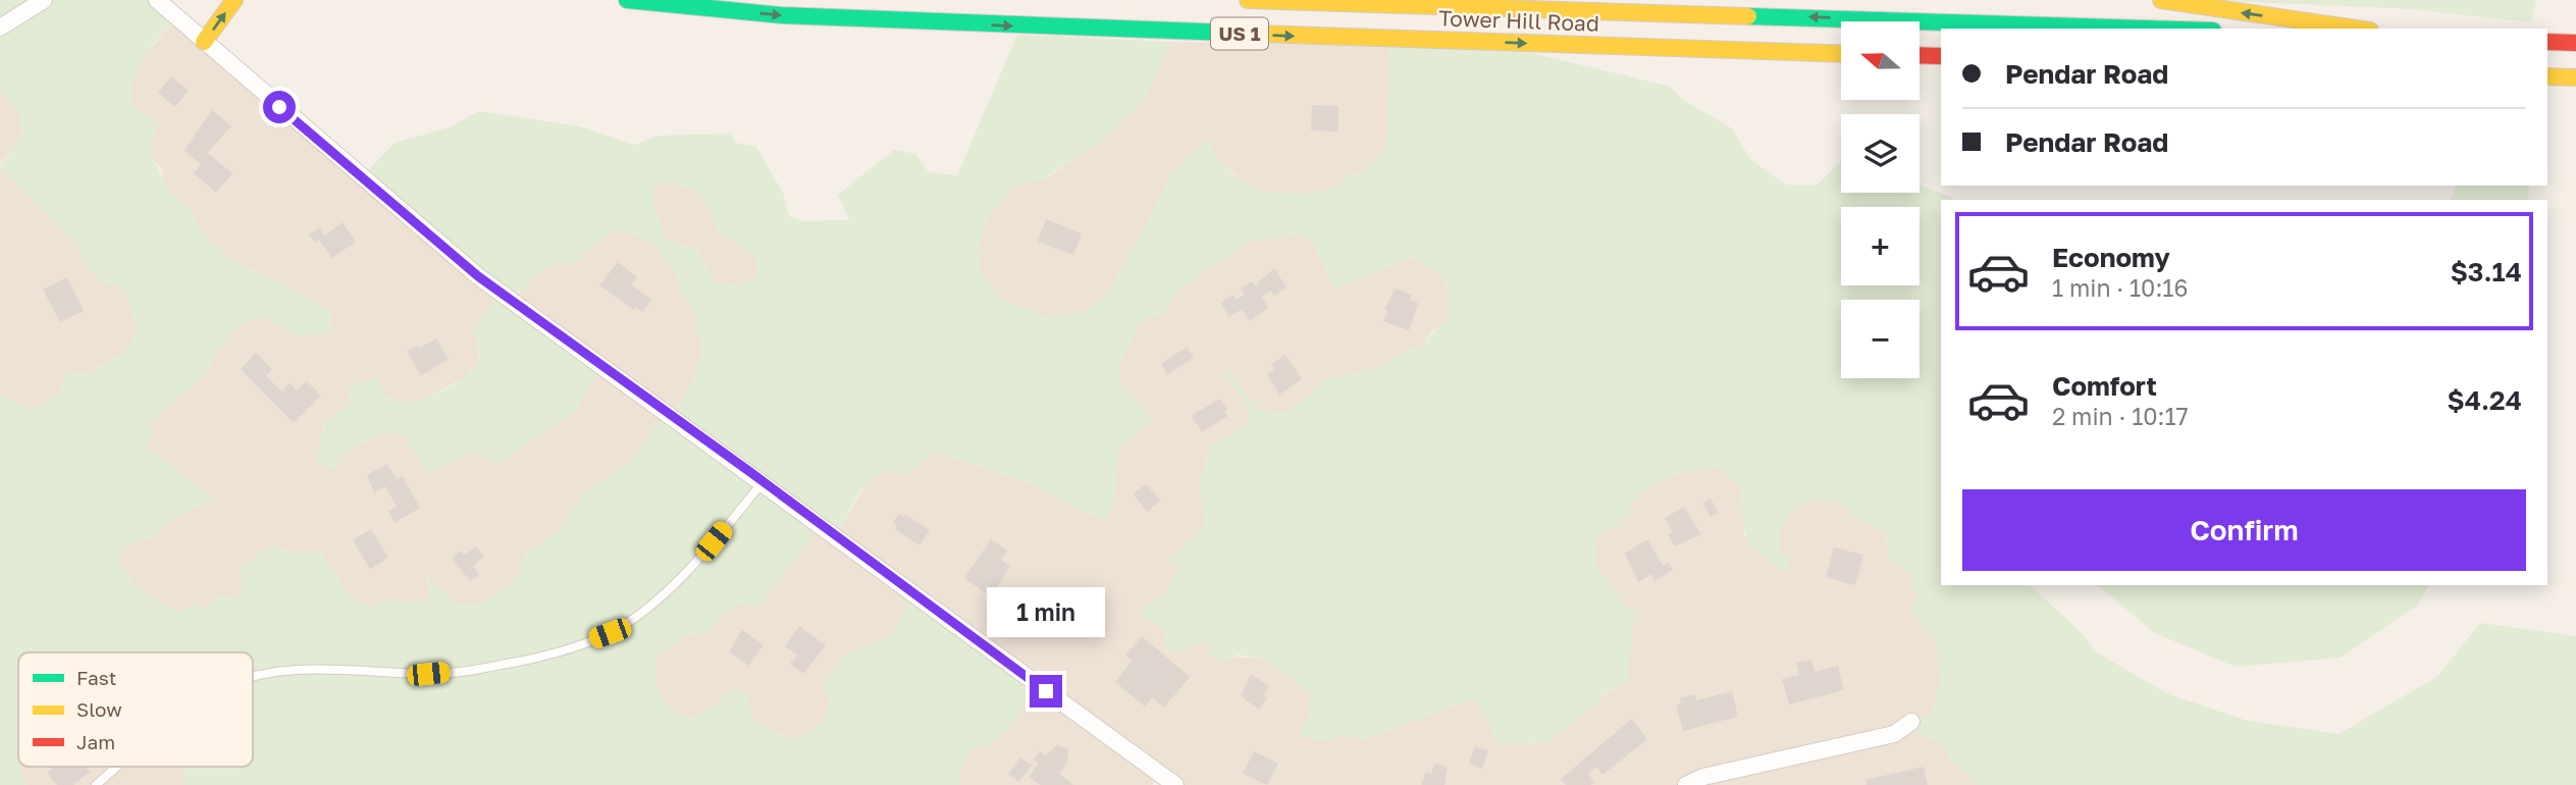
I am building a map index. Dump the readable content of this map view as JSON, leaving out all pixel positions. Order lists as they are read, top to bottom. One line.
{"streets":{"highway":["Tower Hill Road","US 1"]},"legend":["Fast","Slow","Jam"],"north":"left","page":{"map_buttons":["+","−"],"banner":["Pendar Road","Pendar Road"],"list":[{"name":"Economy","note":"1 min · 10:16","value":"$3.14"},{"name":"Comfort","note":"2 min · 10:17","value":"$4.24"}],"buttons":"Confirm","bubble":"1 min"}}
